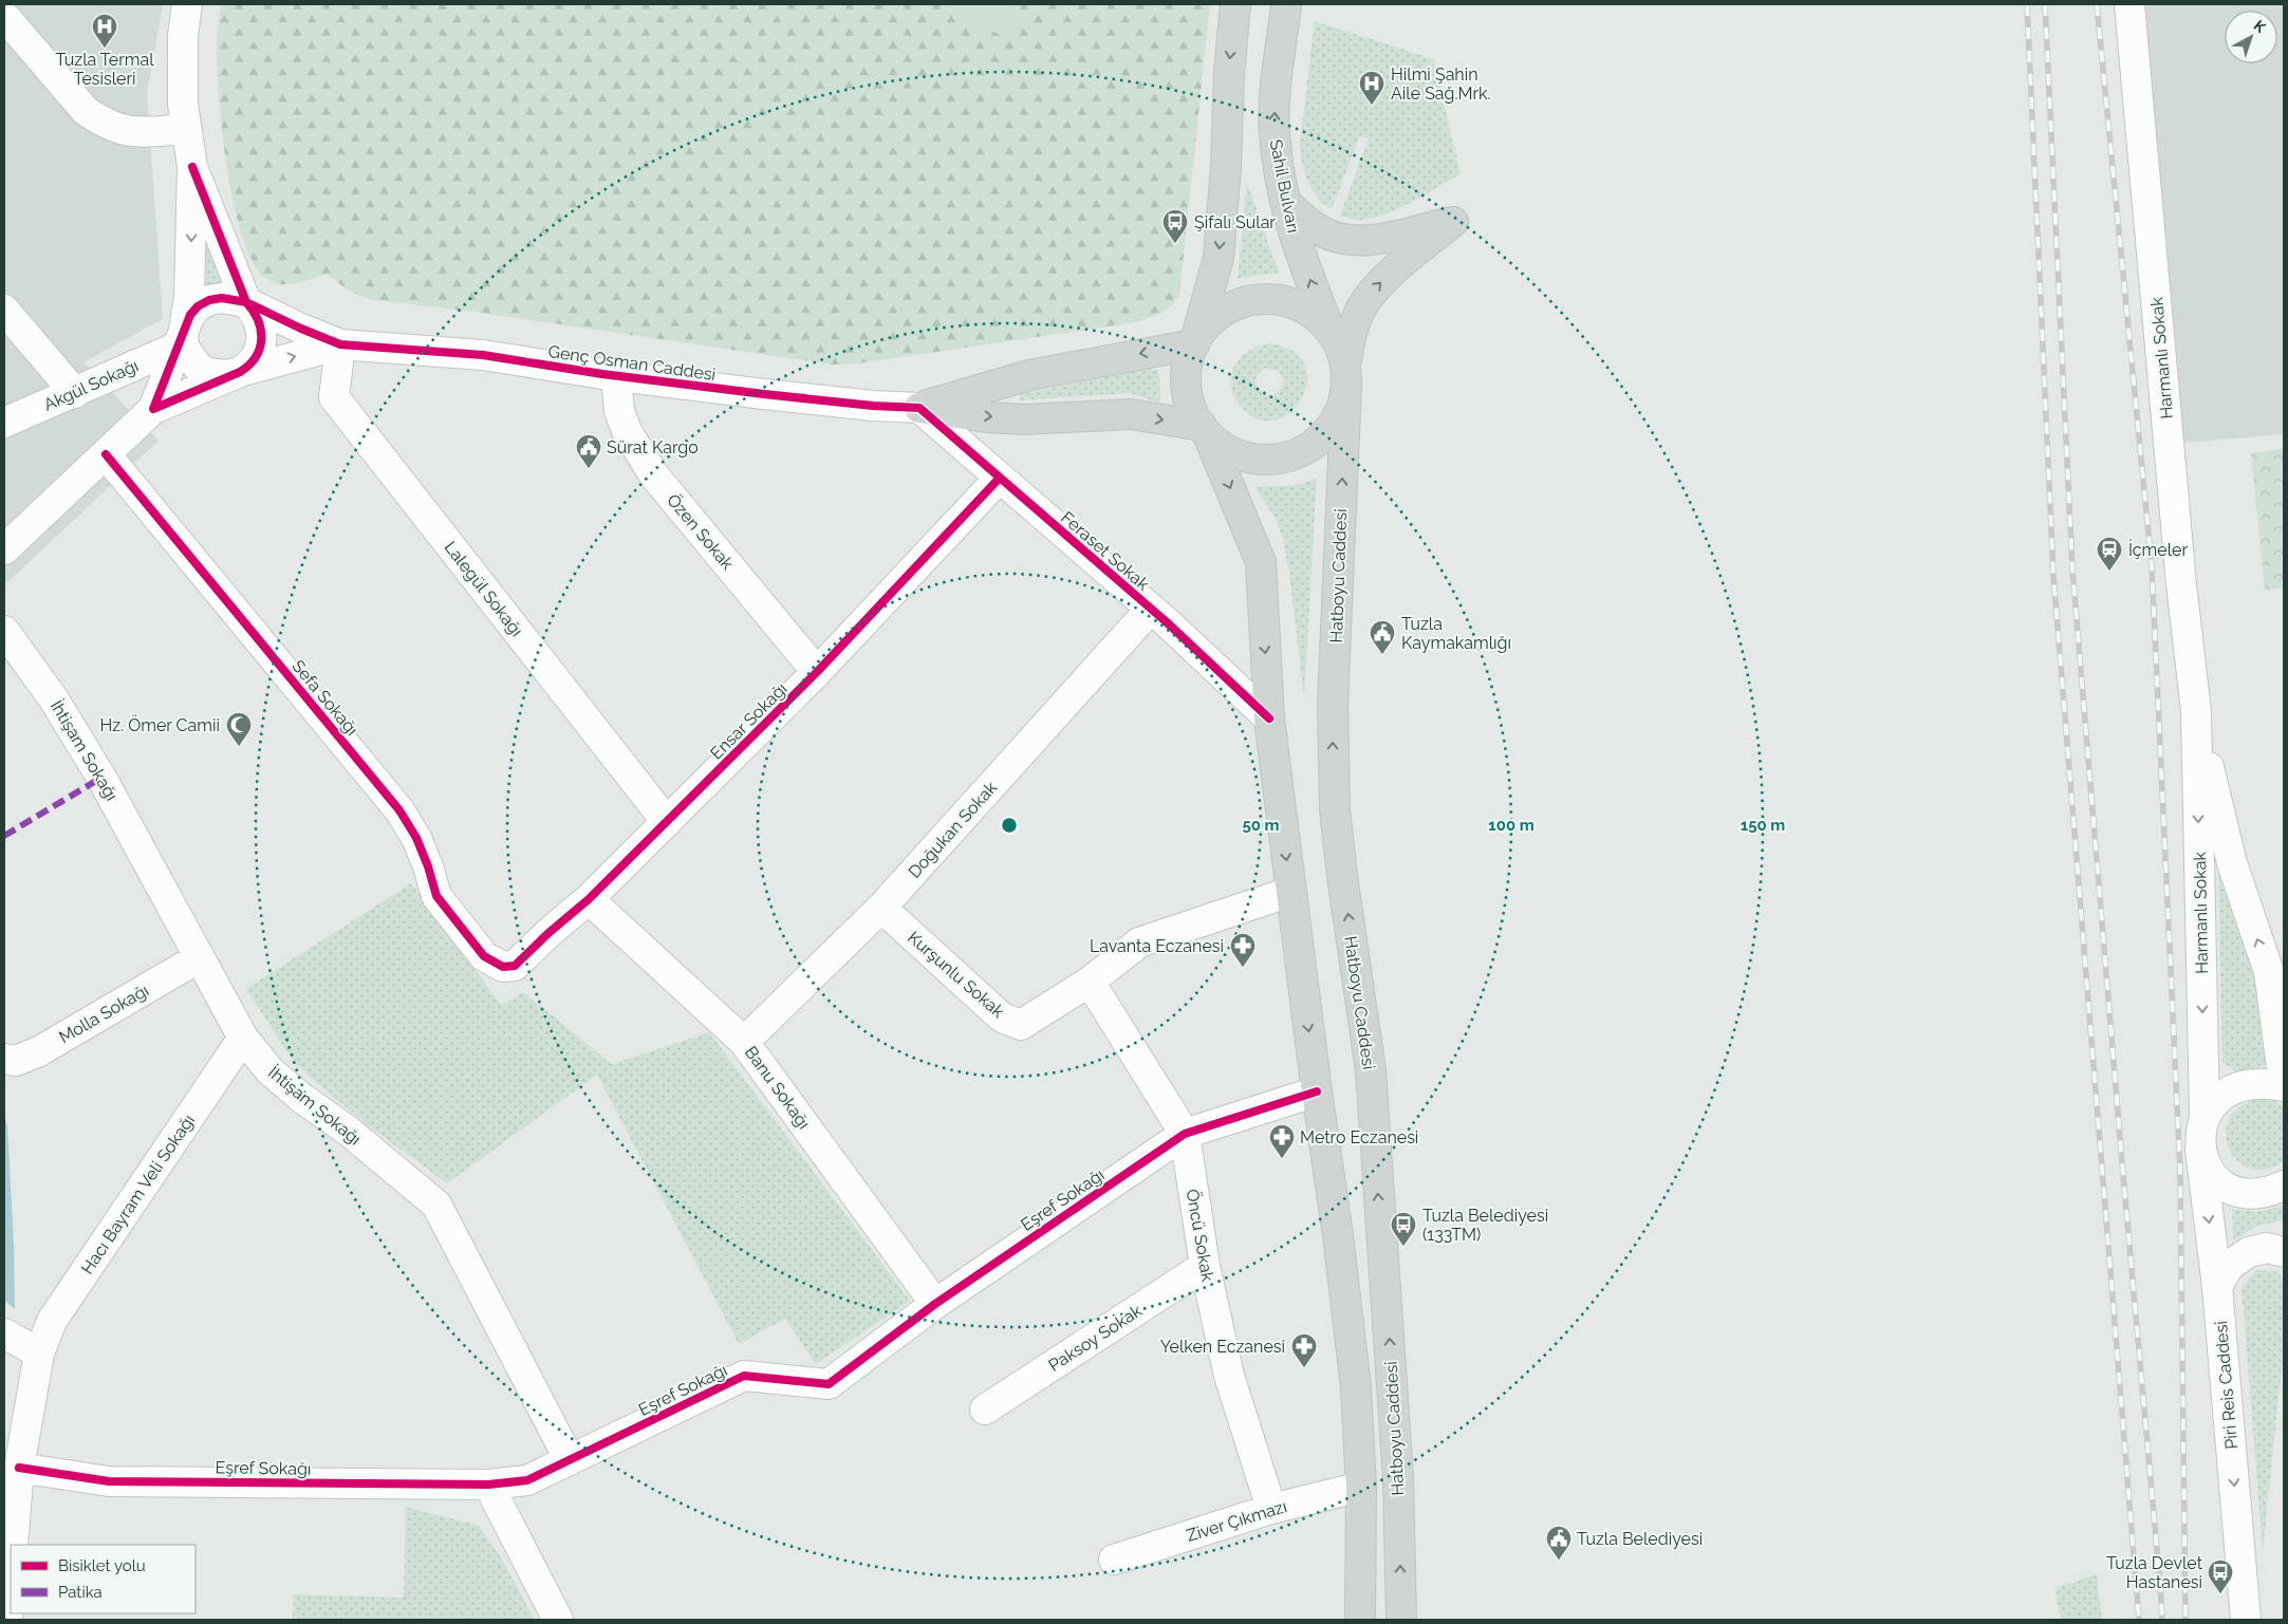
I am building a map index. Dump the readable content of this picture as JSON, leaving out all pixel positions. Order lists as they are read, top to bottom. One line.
{"streets":{"main road":["Sahil Bulvarı","Hatboyu Caddesi"],"street":["Harmanlı Sokak","Genç Osman Caddesi","Akgül Sokağı","Özen Sokak","Feraset Sokak","Lalegül Sokağı","Sefa Sokağı","Ensar Sokağı","İhtişam Sokağı","Doğukan Sokak","Kurşunlu Sokak","Molla Sokağı","Banu Sokağı","Hacı Bayram Veli Sokağı","Eşref Sokağı","Öncü Sokak","Paksoy Sokak","Piri Reis Caddesi","Ziver Çıkmazı"]},"crossings":[["Sahil Bulvarı","Hatboyu Caddesi"],["Harmanlı Sokak","Piri Reis Caddesi"],["Genç Osman Caddesi","Akgül Sokağı"],["Genç Osman Caddesi","Özen Sokak"],["Genç Osman Caddesi","Feraset Sokak"],["Genç Osman Caddesi","Lalegül Sokağı"],["Genç Osman Caddesi","Sefa Sokağı"],["Özen Sokak","Ensar Sokağı"],["Feraset Sokak","Hatboyu Caddesi"],["Feraset Sokak","Ensar Sokağı"],["Feraset Sokak","Doğukan Sokak"],["Hatboyu Caddesi","Kurşunlu Sokak"],["Hatboyu Caddesi","Eşref Sokağı"],["Hatboyu Caddesi","Ziver Çıkmazı"],["Lalegül Sokağı","Ensar Sokağı"],["Sefa Sokağı","Ensar Sokağı"],["Ensar Sokağı","Banu Sokağı"],["İhtişam Sokağı","Molla Sokağı"],["İhtişam Sokağı","Hacı Bayram Veli Sokağı"],["İhtişam Sokağı","Eşref Sokağı"],["Doğukan Sokak","Kurşunlu Sokak"],["Doğukan Sokak","Banu Sokağı"],["Kurşunlu Sokak","Öncü Sokak"],["Banu Sokağı","Eşref Sokağı"],["Hacı Bayram Veli Sokağı","Eşref Sokağı"],["Eşref Sokağı","Öncü Sokak"],["Öncü Sokak","Paksoy Sokak"],["Öncü Sokak","Ziver Çıkmazı"]],"one_way":["Piri Reis Caddesi"],"places":{"hospital":["Tuzla Termal Tesisleri","Hilmi Şahin Aile Sağ.Mrk."],"bus stop":["Şifalı Sular","Tuzla Belediyesi (133TM)","Tuzla Devlet Hastanesi"],"public building":["Sürat Kargo","Tuzla Kaymakamlığı","Tuzla Belediyesi"],"station":["İçmeler"],"mosque":["Hz. Ömer Camii"],"pharmacy":["Lavanta Eczanesi","Metro Eczanesi","Yelken Eczanesi"]},"legend":["Bisiklet yolu","Patika"],"north":"top right","rings":["50 m","100 m","150 m"]}
